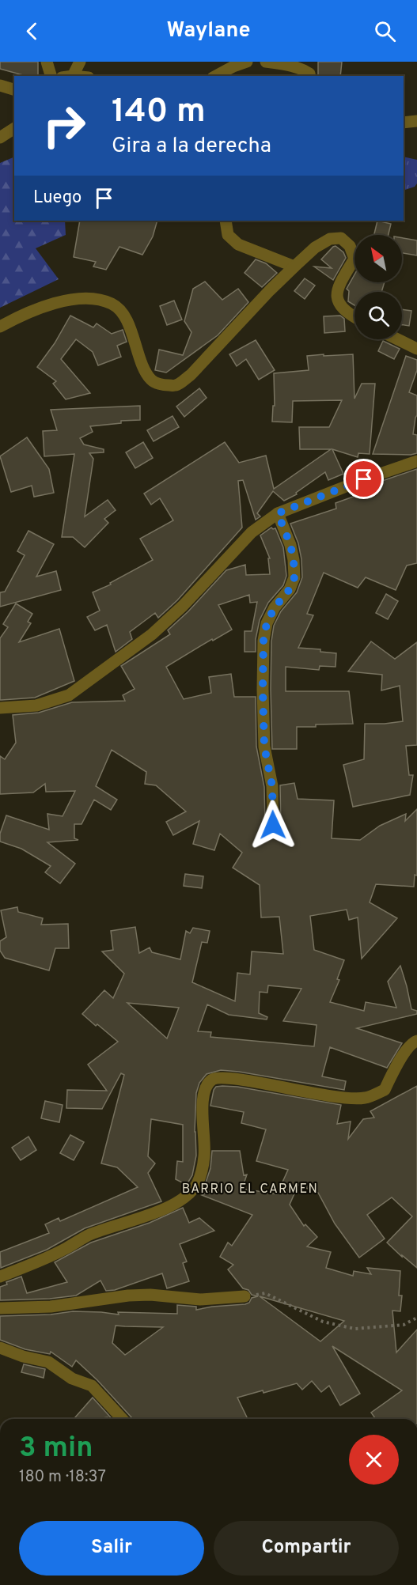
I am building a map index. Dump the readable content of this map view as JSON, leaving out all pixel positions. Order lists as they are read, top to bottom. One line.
{"districts":["BARRIO EL CARMEN"],"north":"top left","page":{"header":"Waylane","turn":["140 m","Gira a la derecha"],"then":"Luego","heading":["3 min","180 m · 18:37"],"buttons":["Salir","Compartir"]}}
